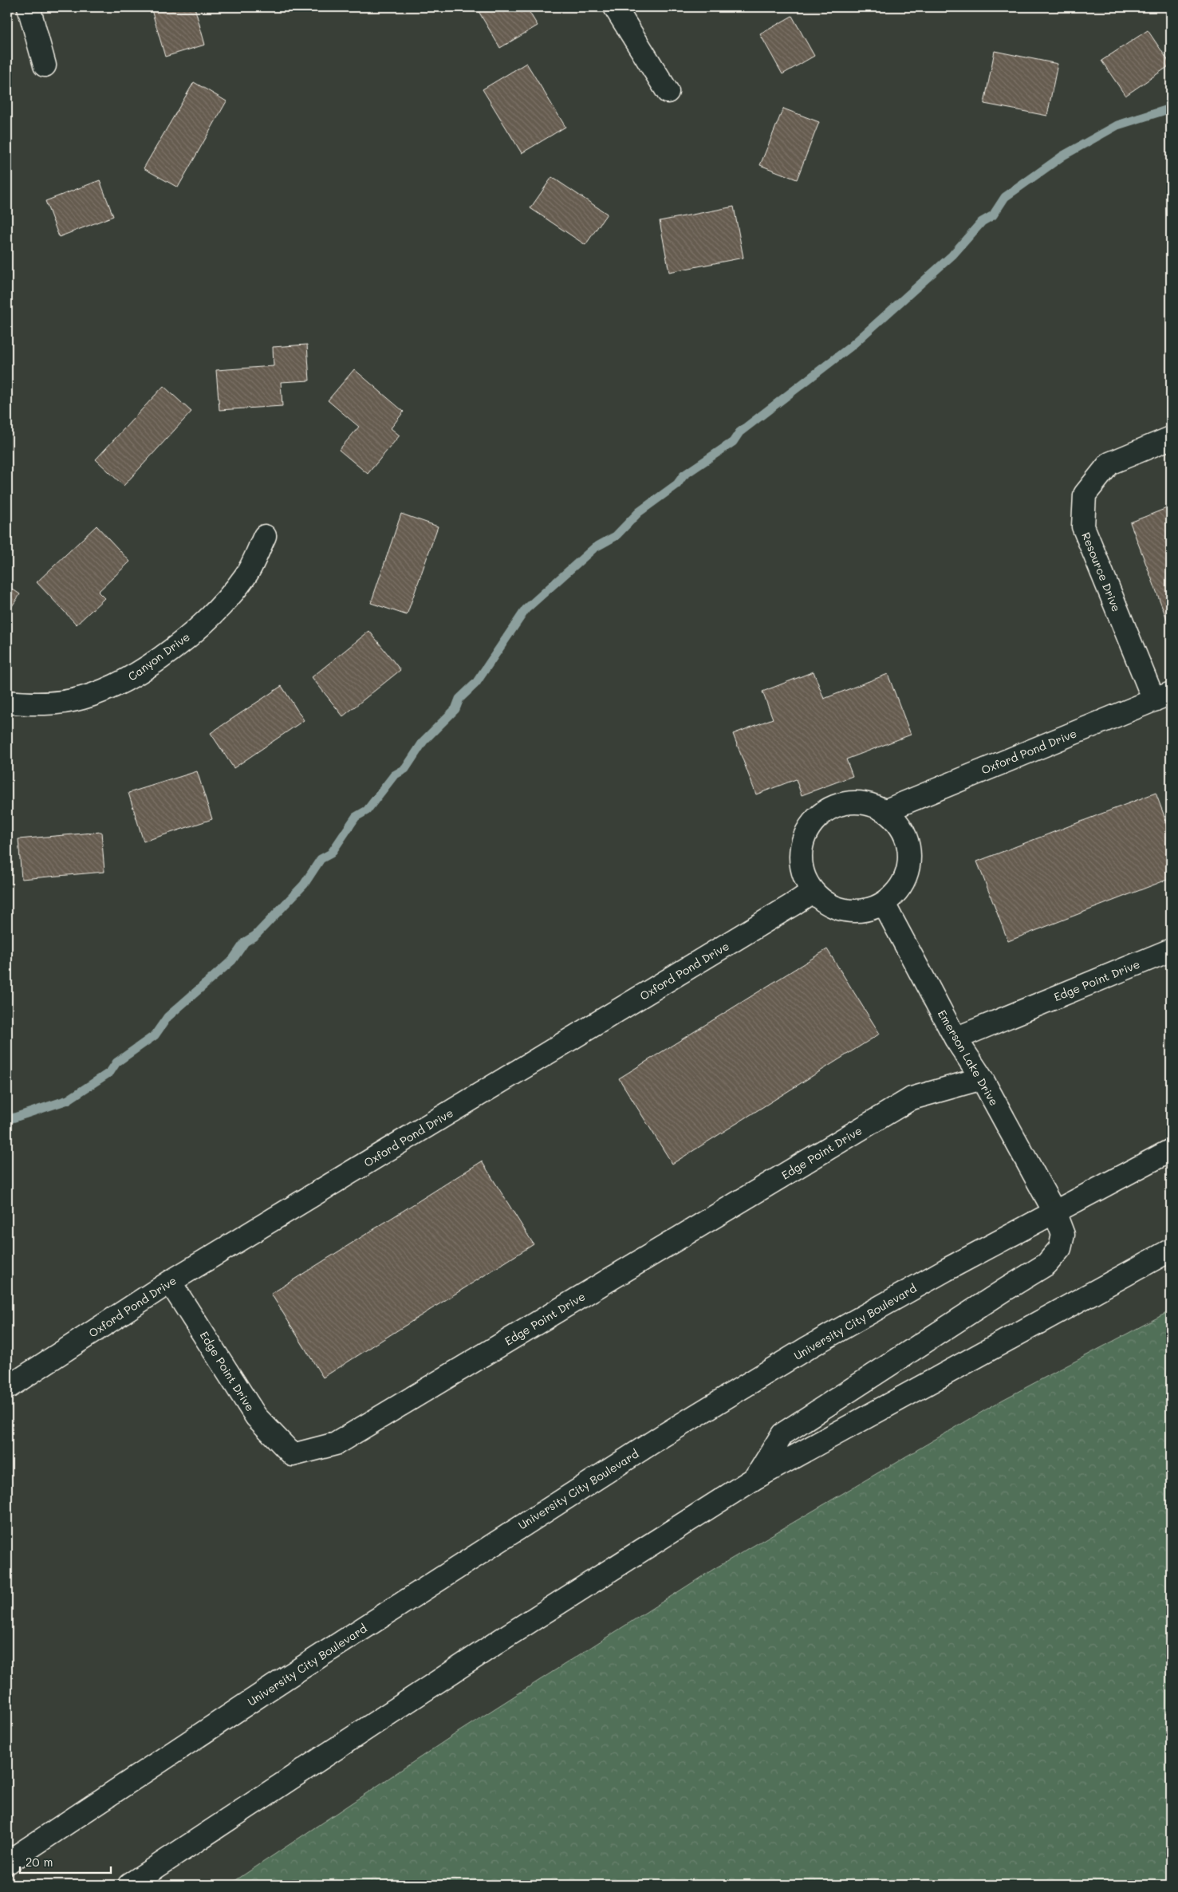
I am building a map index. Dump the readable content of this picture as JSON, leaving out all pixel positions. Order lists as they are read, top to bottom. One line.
{"streets":{"street":["Resource Drive","Canyon Drive","Oxford Pond Drive","Edge Point Drive","Emerson Lake Drive","University City Boulevard"]},"crossings":[["Resource Drive","Oxford Pond Drive"],["Oxford Pond Drive","Edge Point Drive"],["Oxford Pond Drive","Emerson Lake Drive"],["Edge Point Drive","Emerson Lake Drive"],["Emerson Lake Drive","University City Boulevard"]],"scale_bar":"20 m"}
